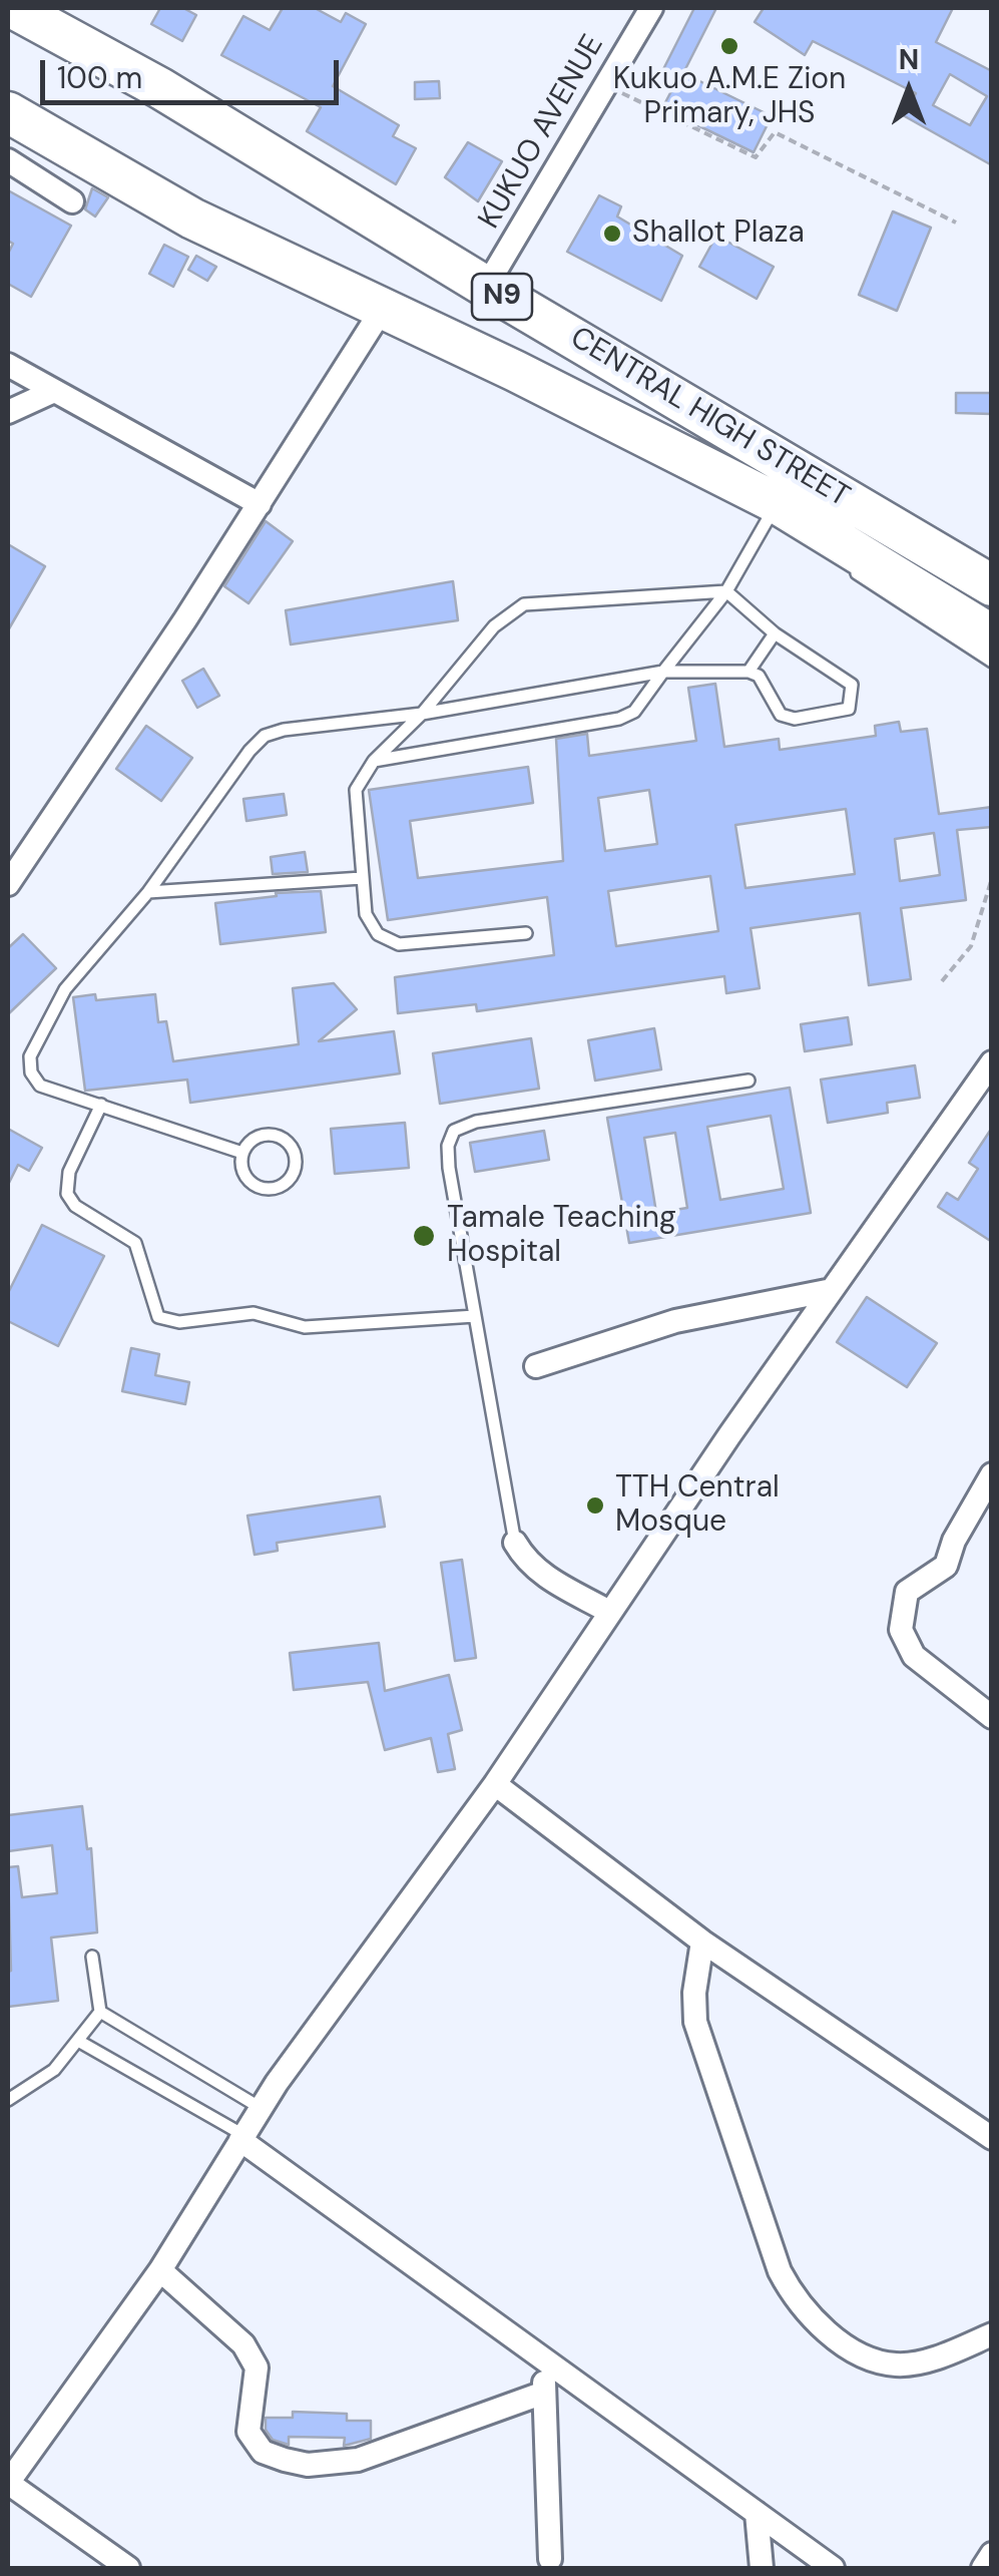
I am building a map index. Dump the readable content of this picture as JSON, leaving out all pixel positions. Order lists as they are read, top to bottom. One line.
{"streets":{"highway":["N9","CENTRAL HIGH STREET"],"street":["KUKUO AVENUE"]},"crossings":[["KUKUO AVENUE","CENTRAL HIGH STREET"]],"places":["Kukuo A.M.E Zion Primary, JHS","Shallot Plaza","Tamale Teaching Hospital","TTH Central Mosque"],"scale_bar":"100 m","north":"top"}
